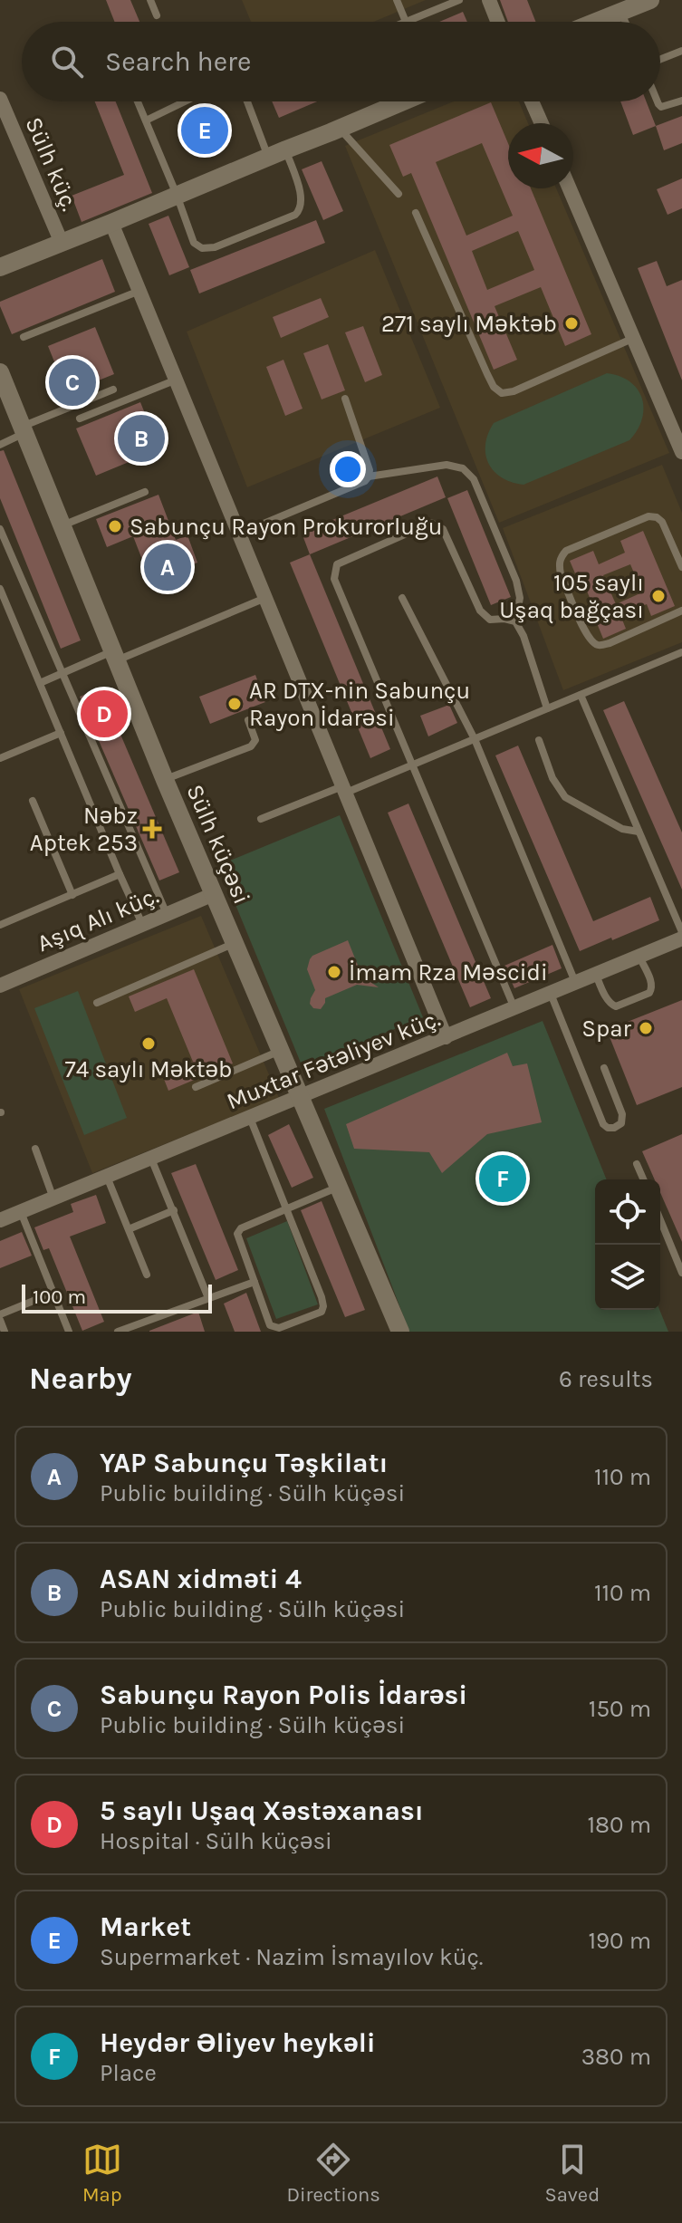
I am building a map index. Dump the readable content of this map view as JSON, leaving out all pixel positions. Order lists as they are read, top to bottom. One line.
{"streets":{"street":["Sülh küç.","Sülh küçəsi","Aşıq Alı küç.","Muxtar Fətəliyev küç."]},"crossings":[["Sülh küçəsi","Aşıq Alı küç."],["Sülh küçəsi","Muxtar Fətəliyev küç."]],"places":{"other":["271 saylı Məktəb","Sabunçu Rayon Prokurorluğu","105 saylı Uşaq bağçası","AR DTX-nin Sabunçu Rayon İdarəsi","İmam Rza Məscidi","Spar","74 saylı Məktəb"],"health":["Nəbz Aptek 253"]},"scale_bar":"100 m","north":"left","page":{"search":"Search here","pins":["E","C","B","A","D","F"],"scale":"100 m","heading":["Nearby","6 results"],"list":[{"mark":"A","name":"YAP Sabunçu Təşkilatı","note":"Public building · Sülh küçəsi","value":"110 m"},{"mark":"B","name":"ASAN xidməti 4","note":"Public building · Sülh küçəsi","value":"110 m"},{"mark":"C","name":"Sabunçu Rayon Polis İdarəsi","note":"Public building · Sülh küçəsi","value":"150 m"},{"mark":"D","name":"5 saylı Uşaq Xəstəxanası","note":"Hospital · Sülh küçəsi","value":"180 m"},{"mark":"E","name":"Market","note":"Supermarket · Nazim İsmayılov küç.","value":"190 m"},{"mark":"F","name":"Heydər Əliyev heykəli","note":"Place","value":"380 m"}],"nav":["Map","Directions","Saved"]}}
